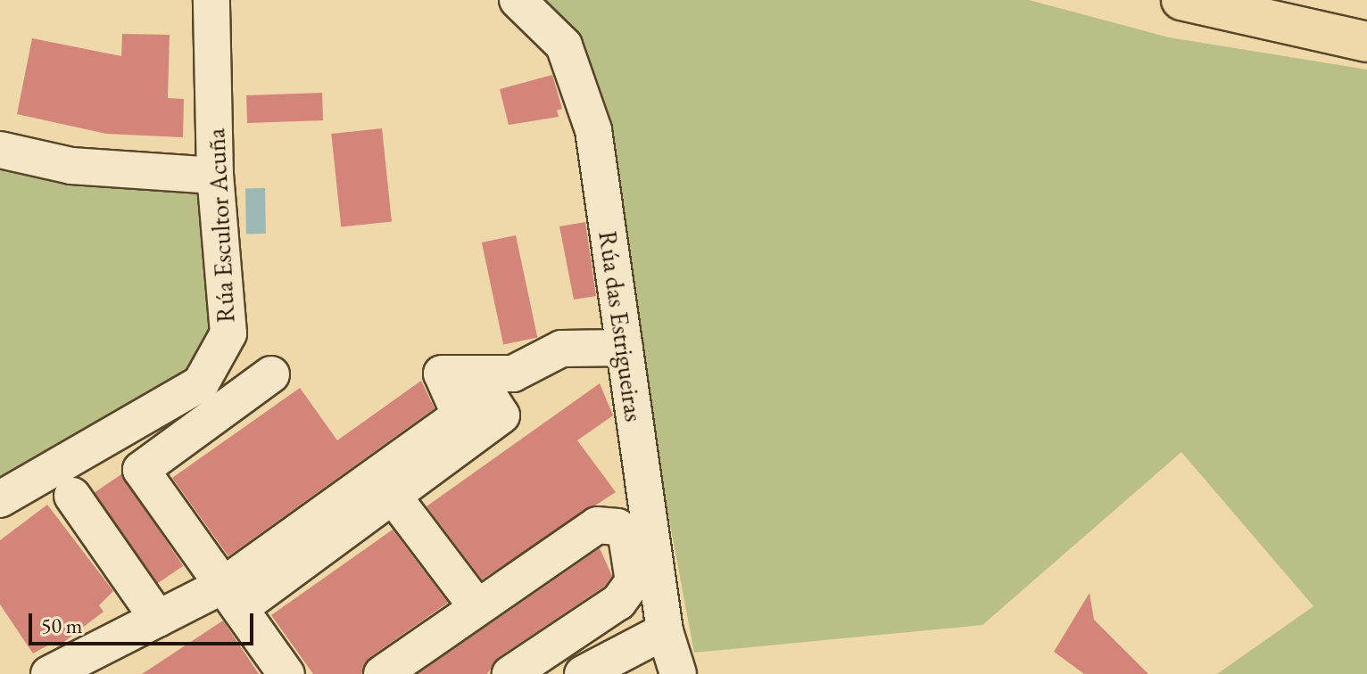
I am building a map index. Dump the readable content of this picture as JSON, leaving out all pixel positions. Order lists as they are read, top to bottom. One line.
{"streets":{"street":["Rúa Escultor Acuña","Rúa das Estrigueiras"]},"scale_bar":"50 m"}
